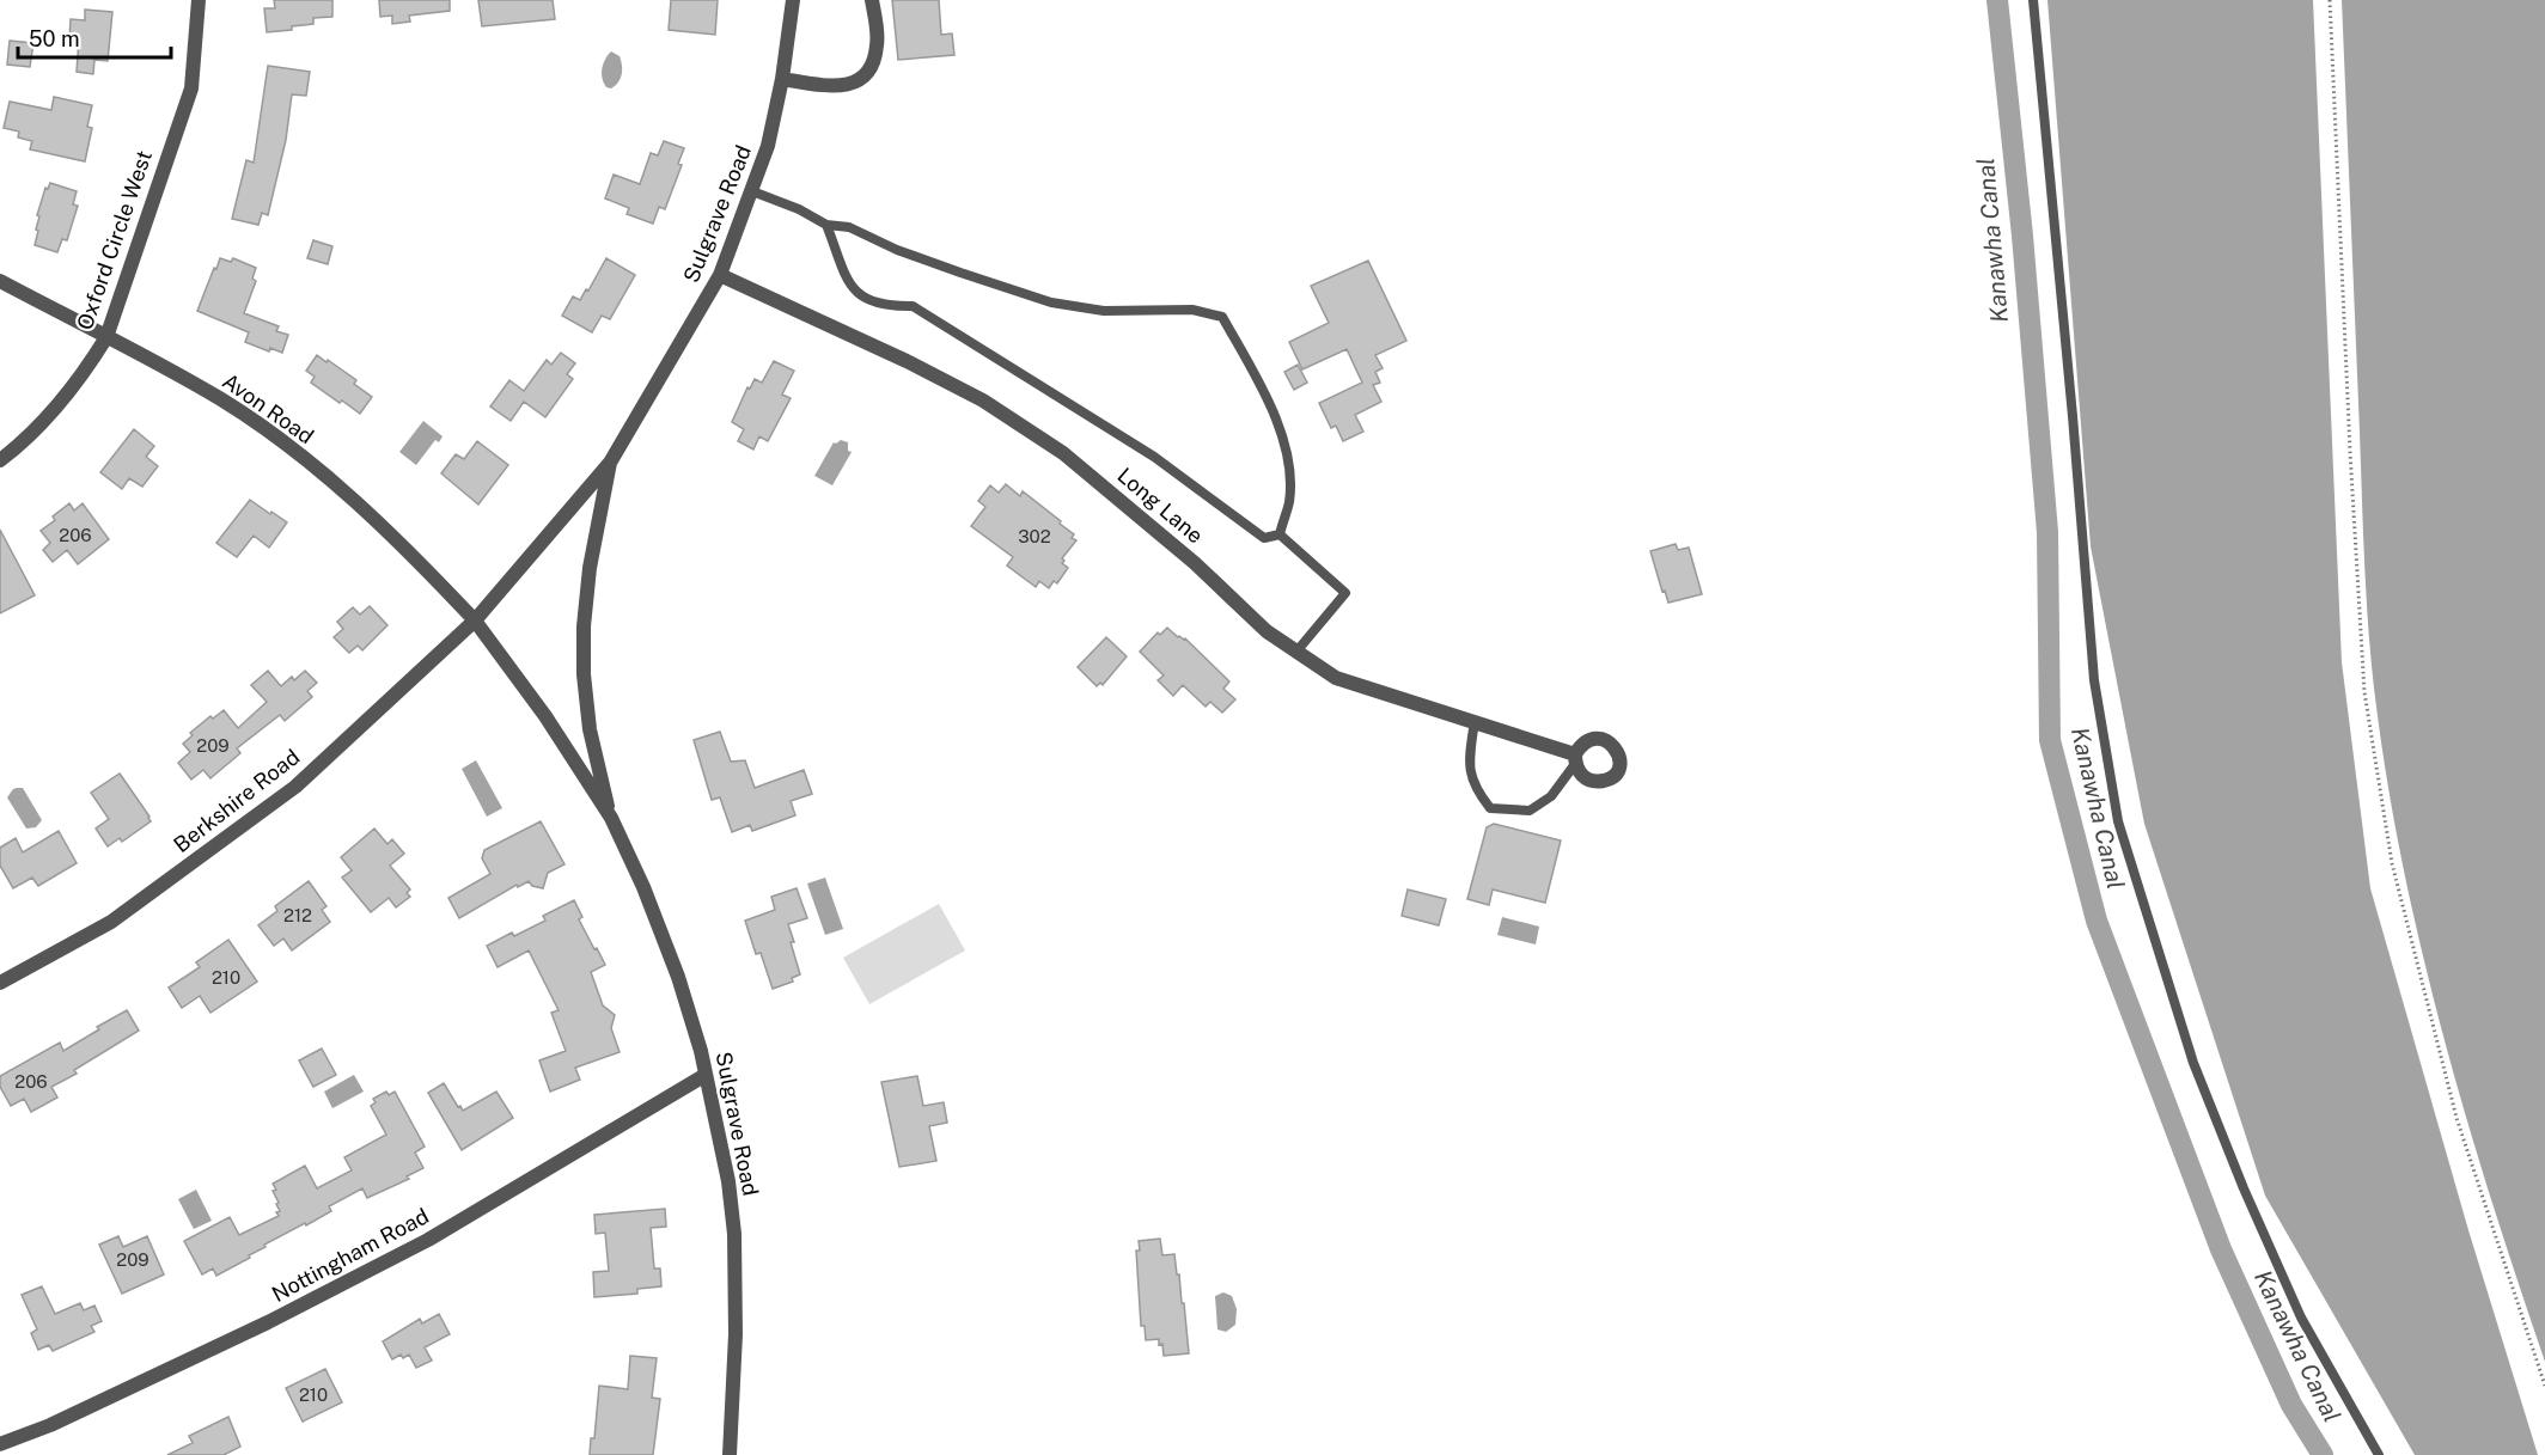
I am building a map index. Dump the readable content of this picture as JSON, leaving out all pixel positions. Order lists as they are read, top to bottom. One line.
{"streets":{"street":["Sulgrave Road","Oxford Circle West","Avon Road","Long Lane","Berkshire Road","Nottingham Road"]},"crossings":[["Sulgrave Road","Avon Road"],["Sulgrave Road","Long Lane"],["Sulgrave Road","Berkshire Road"],["Sulgrave Road","Nottingham Road"],["Oxford Circle West","Avon Road"],["Avon Road","Berkshire Road"]],"water":["Kanawha Canal"],"house_numbers":["206","302","209","212","210","206","209","210"],"scale_bar":"50 m"}
